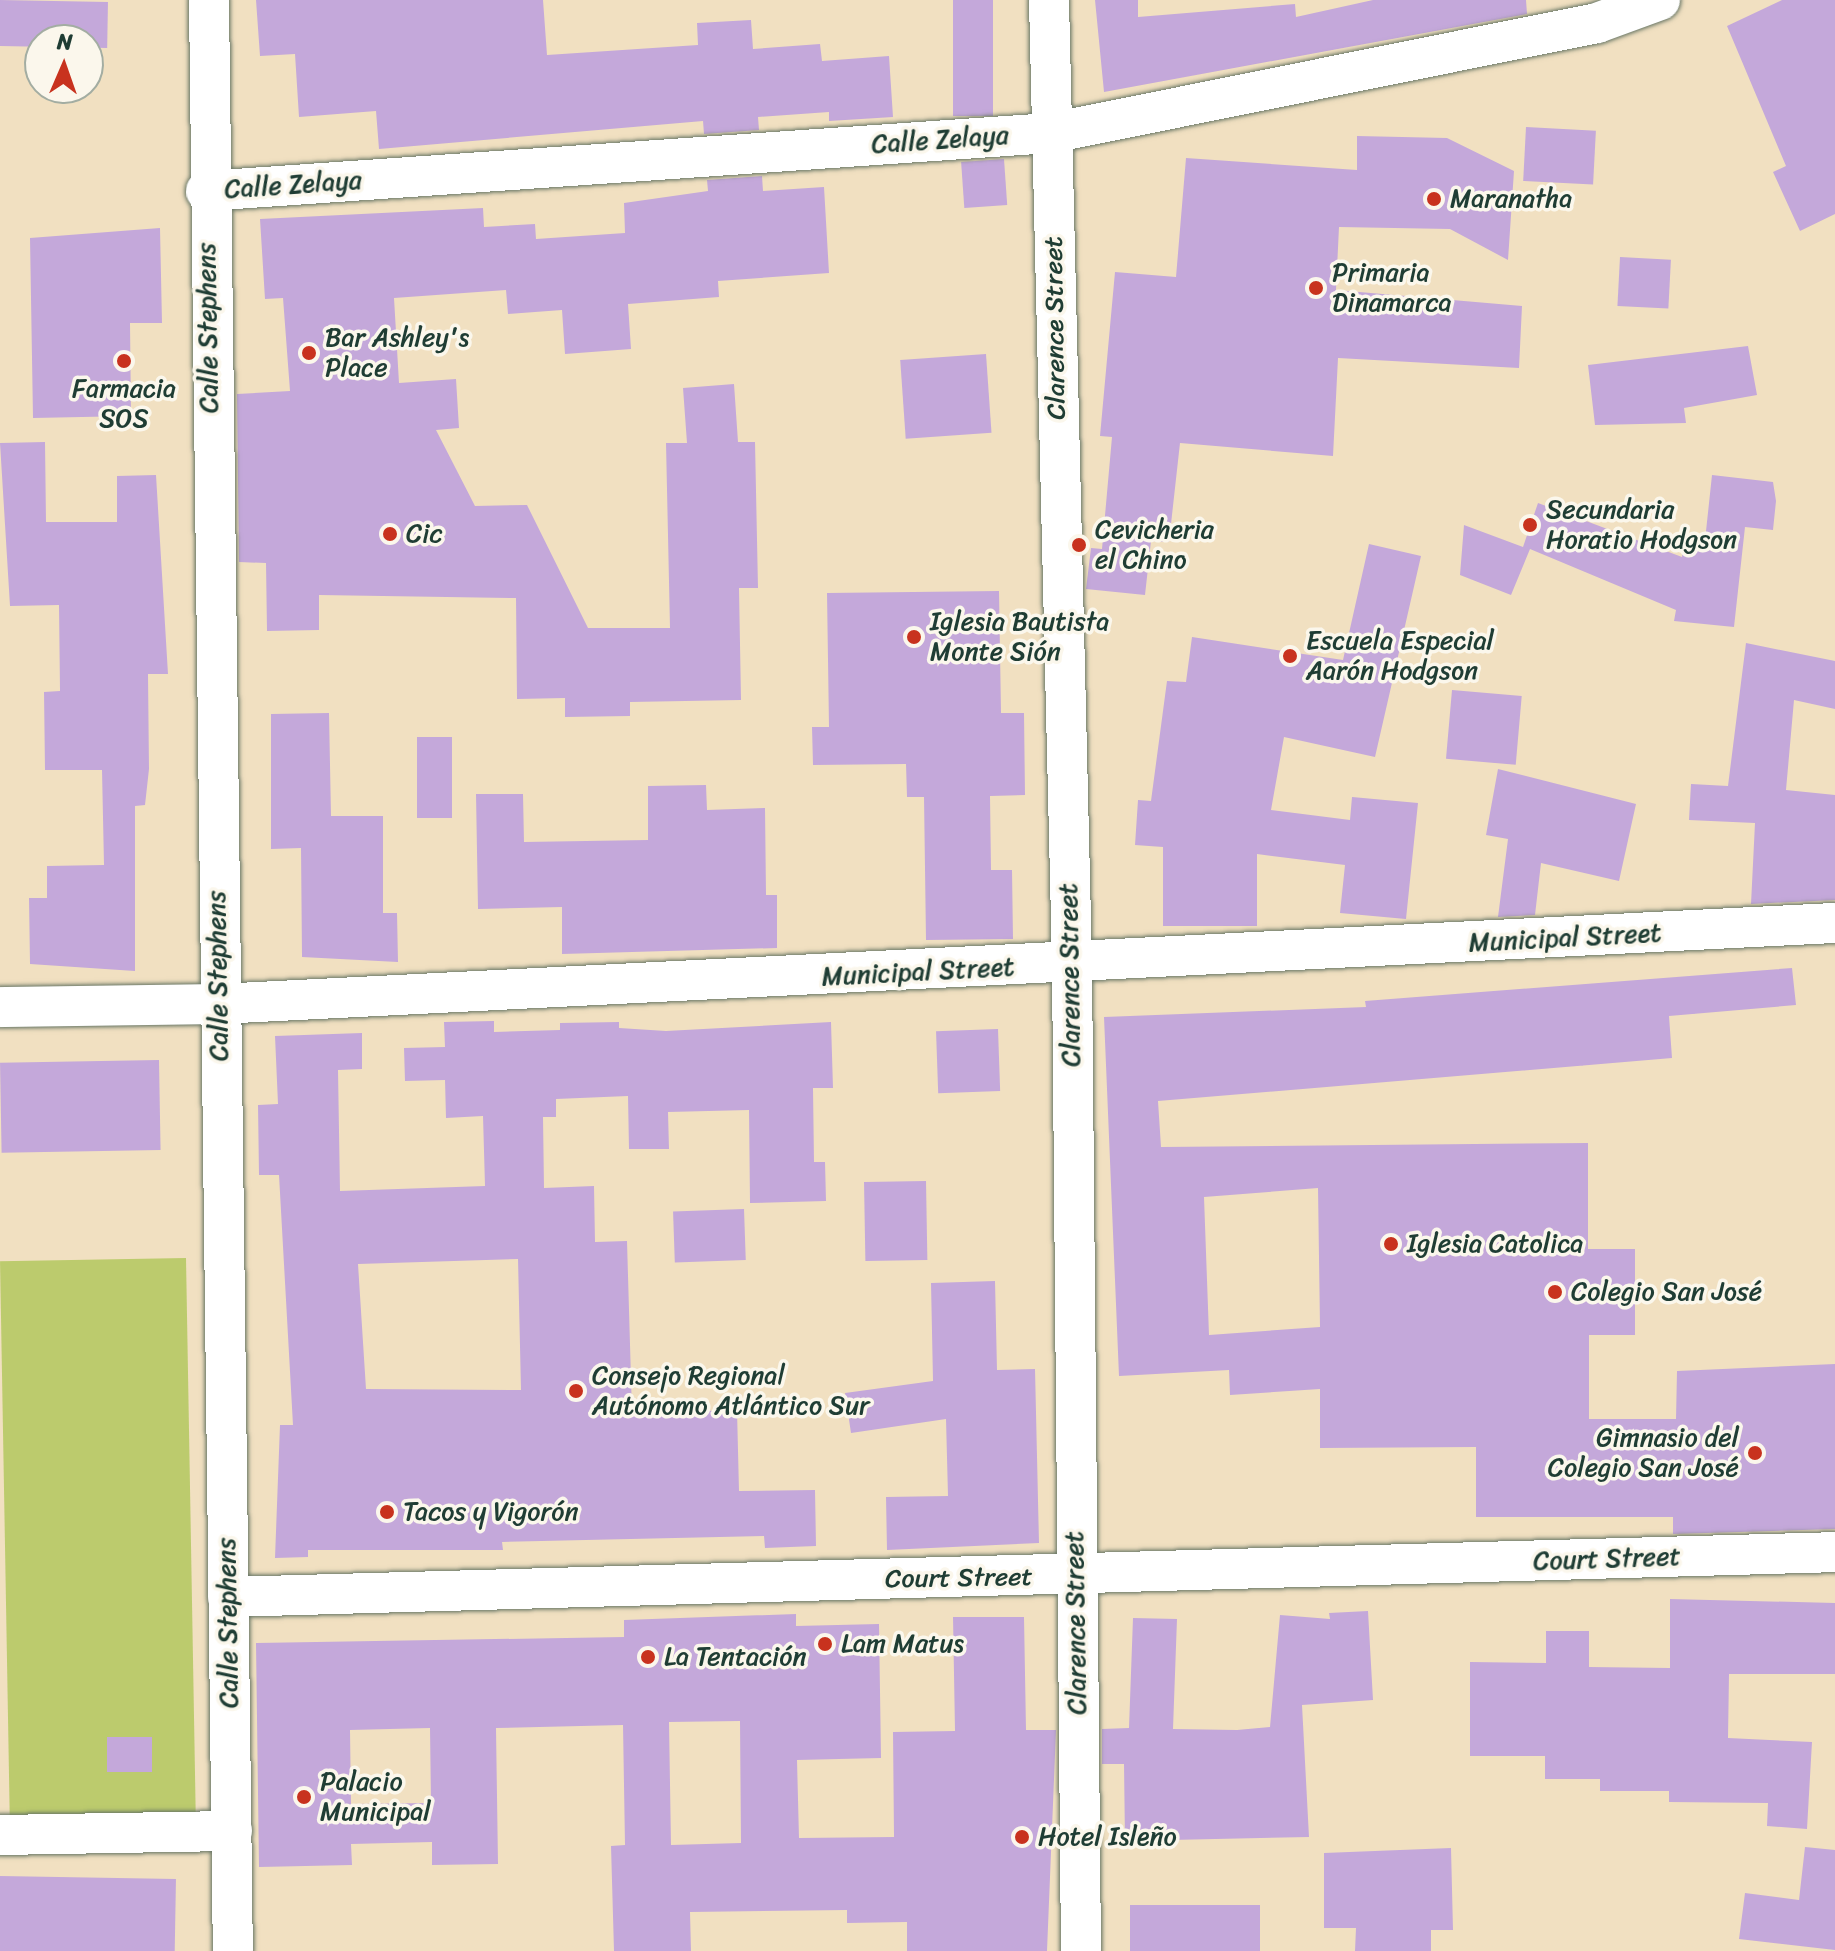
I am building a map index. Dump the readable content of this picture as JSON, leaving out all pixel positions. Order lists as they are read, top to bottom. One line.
{"streets":{"street":["Calle Zelaya","Calle Stephens","Clarence Street","Municipal Street","Court Street"]},"crossings":[["Calle Zelaya","Calle Stephens"],["Calle Zelaya","Clarence Street"],["Calle Stephens","Municipal Street"],["Calle Stephens","Court Street"],["Clarence Street","Municipal Street"],["Clarence Street","Court Street"]],"places":["Maranatha","Primaria Dinamarca","Bar Ashley's Place","Farmacia SOS","Secundaria Horatio Hodgson","Cic","Cevicheria el Chino","Iglesia Bautista Monte Sión","Escuela Especial Aarón Hodgson","Iglesia Catolica","Colegio San José","Consejo Regional Autónomo Atlántico Sur","Gimnasio del Colegio San José","Tacos y Vigorón","Lam Matus","La Tentación","Palacio Municipal","Hotel Isleño"],"north":"top"}
